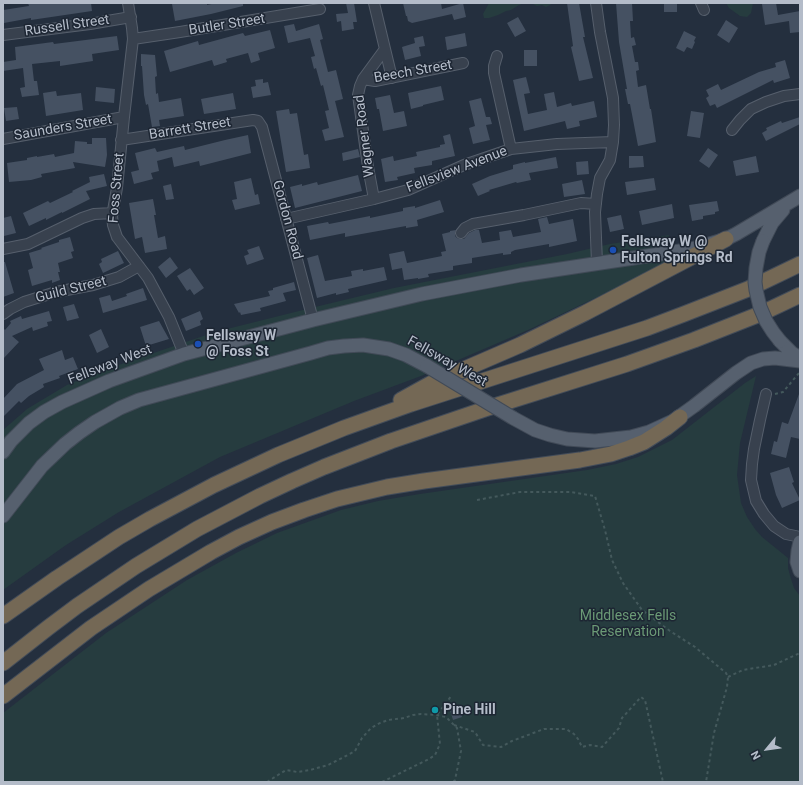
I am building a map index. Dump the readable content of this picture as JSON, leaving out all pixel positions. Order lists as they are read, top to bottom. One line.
{"streets":{"main road":["Fellsway West"],"street":["Butler Street","Russell Street","Beech Street","Saunders Street","Barrett Street","Wagner Road","Fellsview Avenue","Foss Street","Gordon Road","Guild Street"]},"crossings":[["Butler Street","Foss Street"],["Russell Street","Foss Street"],["Beech Street","Wagner Road"],["Saunders Street","Foss Street"],["Barrett Street","Foss Street"],["Barrett Street","Gordon Road"],["Wagner Road","Fellsview Avenue"],["Fellsview Avenue","Gordon Road"],["Foss Street","Guild Street"],["Foss Street","Fellsway West"],["Gordon Road","Fellsway West"]],"parks":["Middlesex Fells Reservation"],"places":["Fellsway W @ Fulton Springs Rd","Fellsway W @ Foss St","Pine Hill"],"north":"bottom left"}
